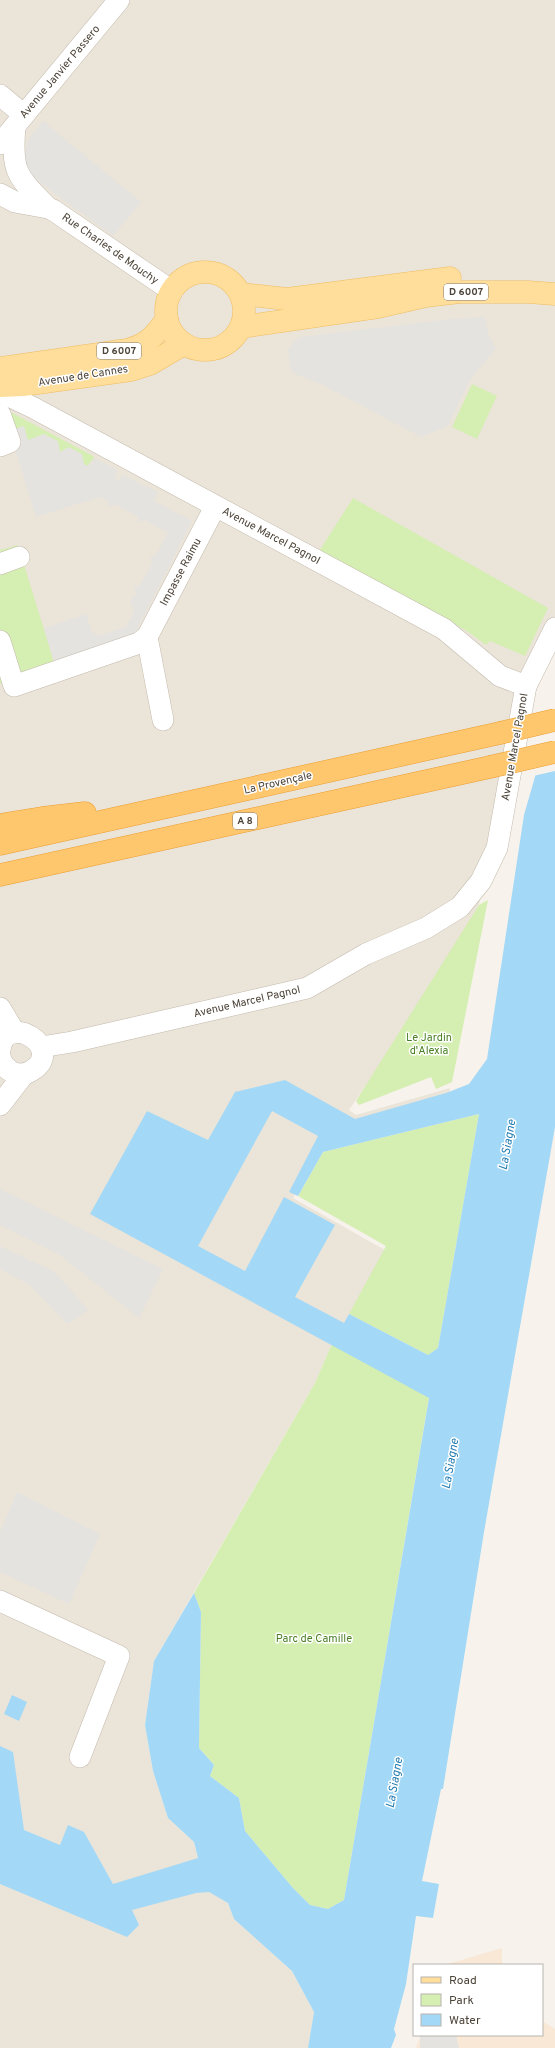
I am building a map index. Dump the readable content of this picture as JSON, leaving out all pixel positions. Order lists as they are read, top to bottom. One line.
{"streets":{"highway":["La Provençale","A 8"],"main road":["D 6007","Avenue de Cannes"],"street":["Avenue Janvier Passero","Rue Charles de Mouchy","Avenue Marcel Pagnol","Impasse Raimu"]},"crossings":[["Avenue Janvier Passero","Rue Charles de Mouchy"],["Rue Charles de Mouchy","D 6007"],["Rue Charles de Mouchy","Avenue de Cannes"],["D 6007","Avenue de Cannes"],["Avenue Marcel Pagnol","Impasse Raimu"]],"water":["La Siagne"],"parks":["Le Jardin d'Alexia","Parc de Camille"],"legend":["Road","Park","Water"]}
